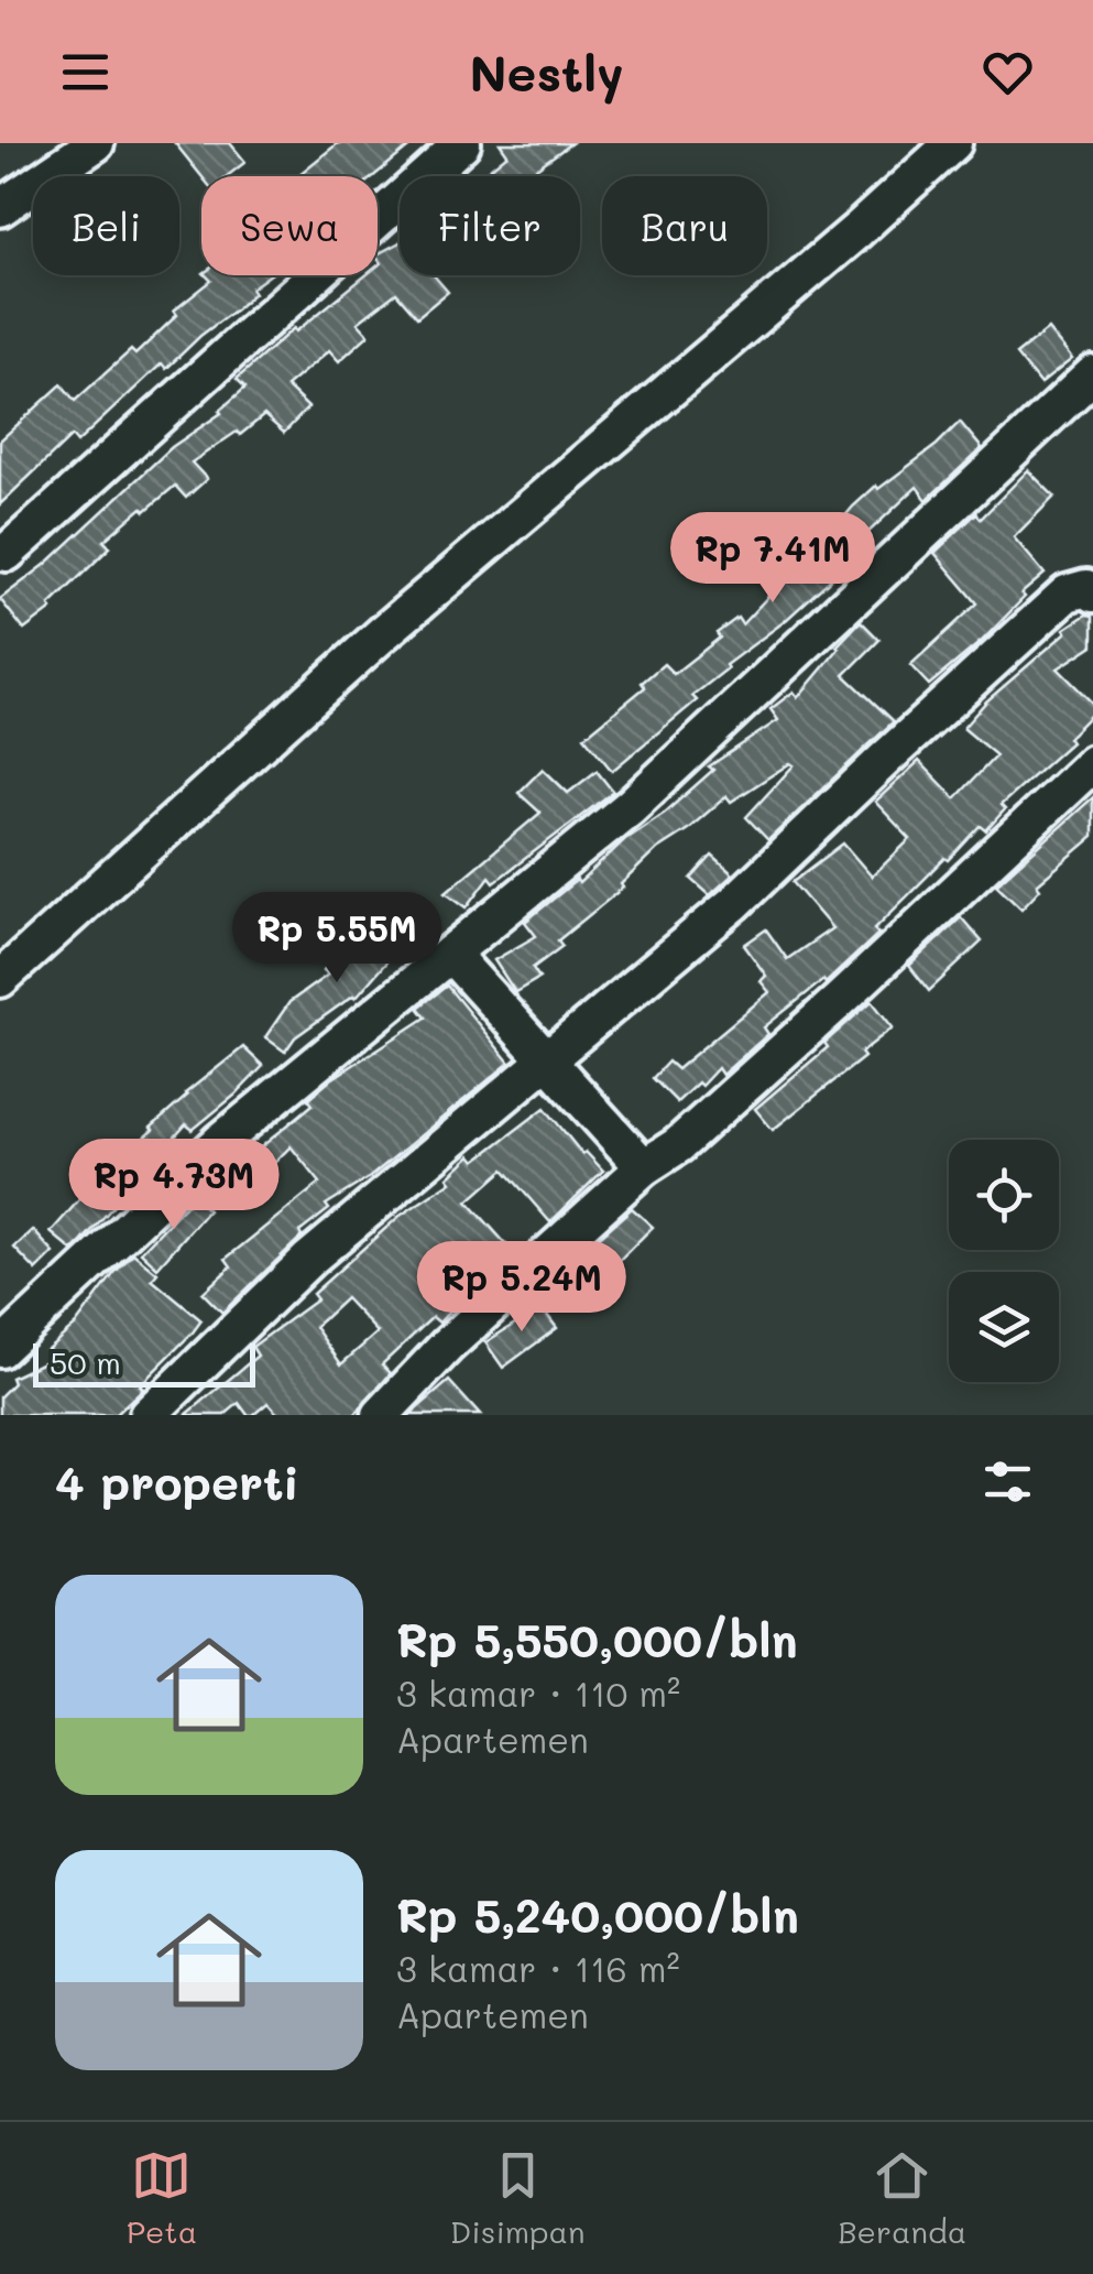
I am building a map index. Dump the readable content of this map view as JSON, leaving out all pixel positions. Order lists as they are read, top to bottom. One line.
{"scale_bar":"50 m","page":{"header":"Nestly","chip":["Beli","Sewa","Filter","Baru"],"price":["Rp 7.41M","Rp 5.55M","Rp 4.73M","Rp 5.24M"],"scale":"50 m","heading":"4 properti","list":[{"name":"Rp 5,550,000/bln","note":"3 kamar · 110 m² · Apartemen"},{"name":"Rp 5,240,000/bln","note":"3 kamar · 116 m² · Apartemen"}],"tabs":["Peta","Disimpan","Beranda"]}}
